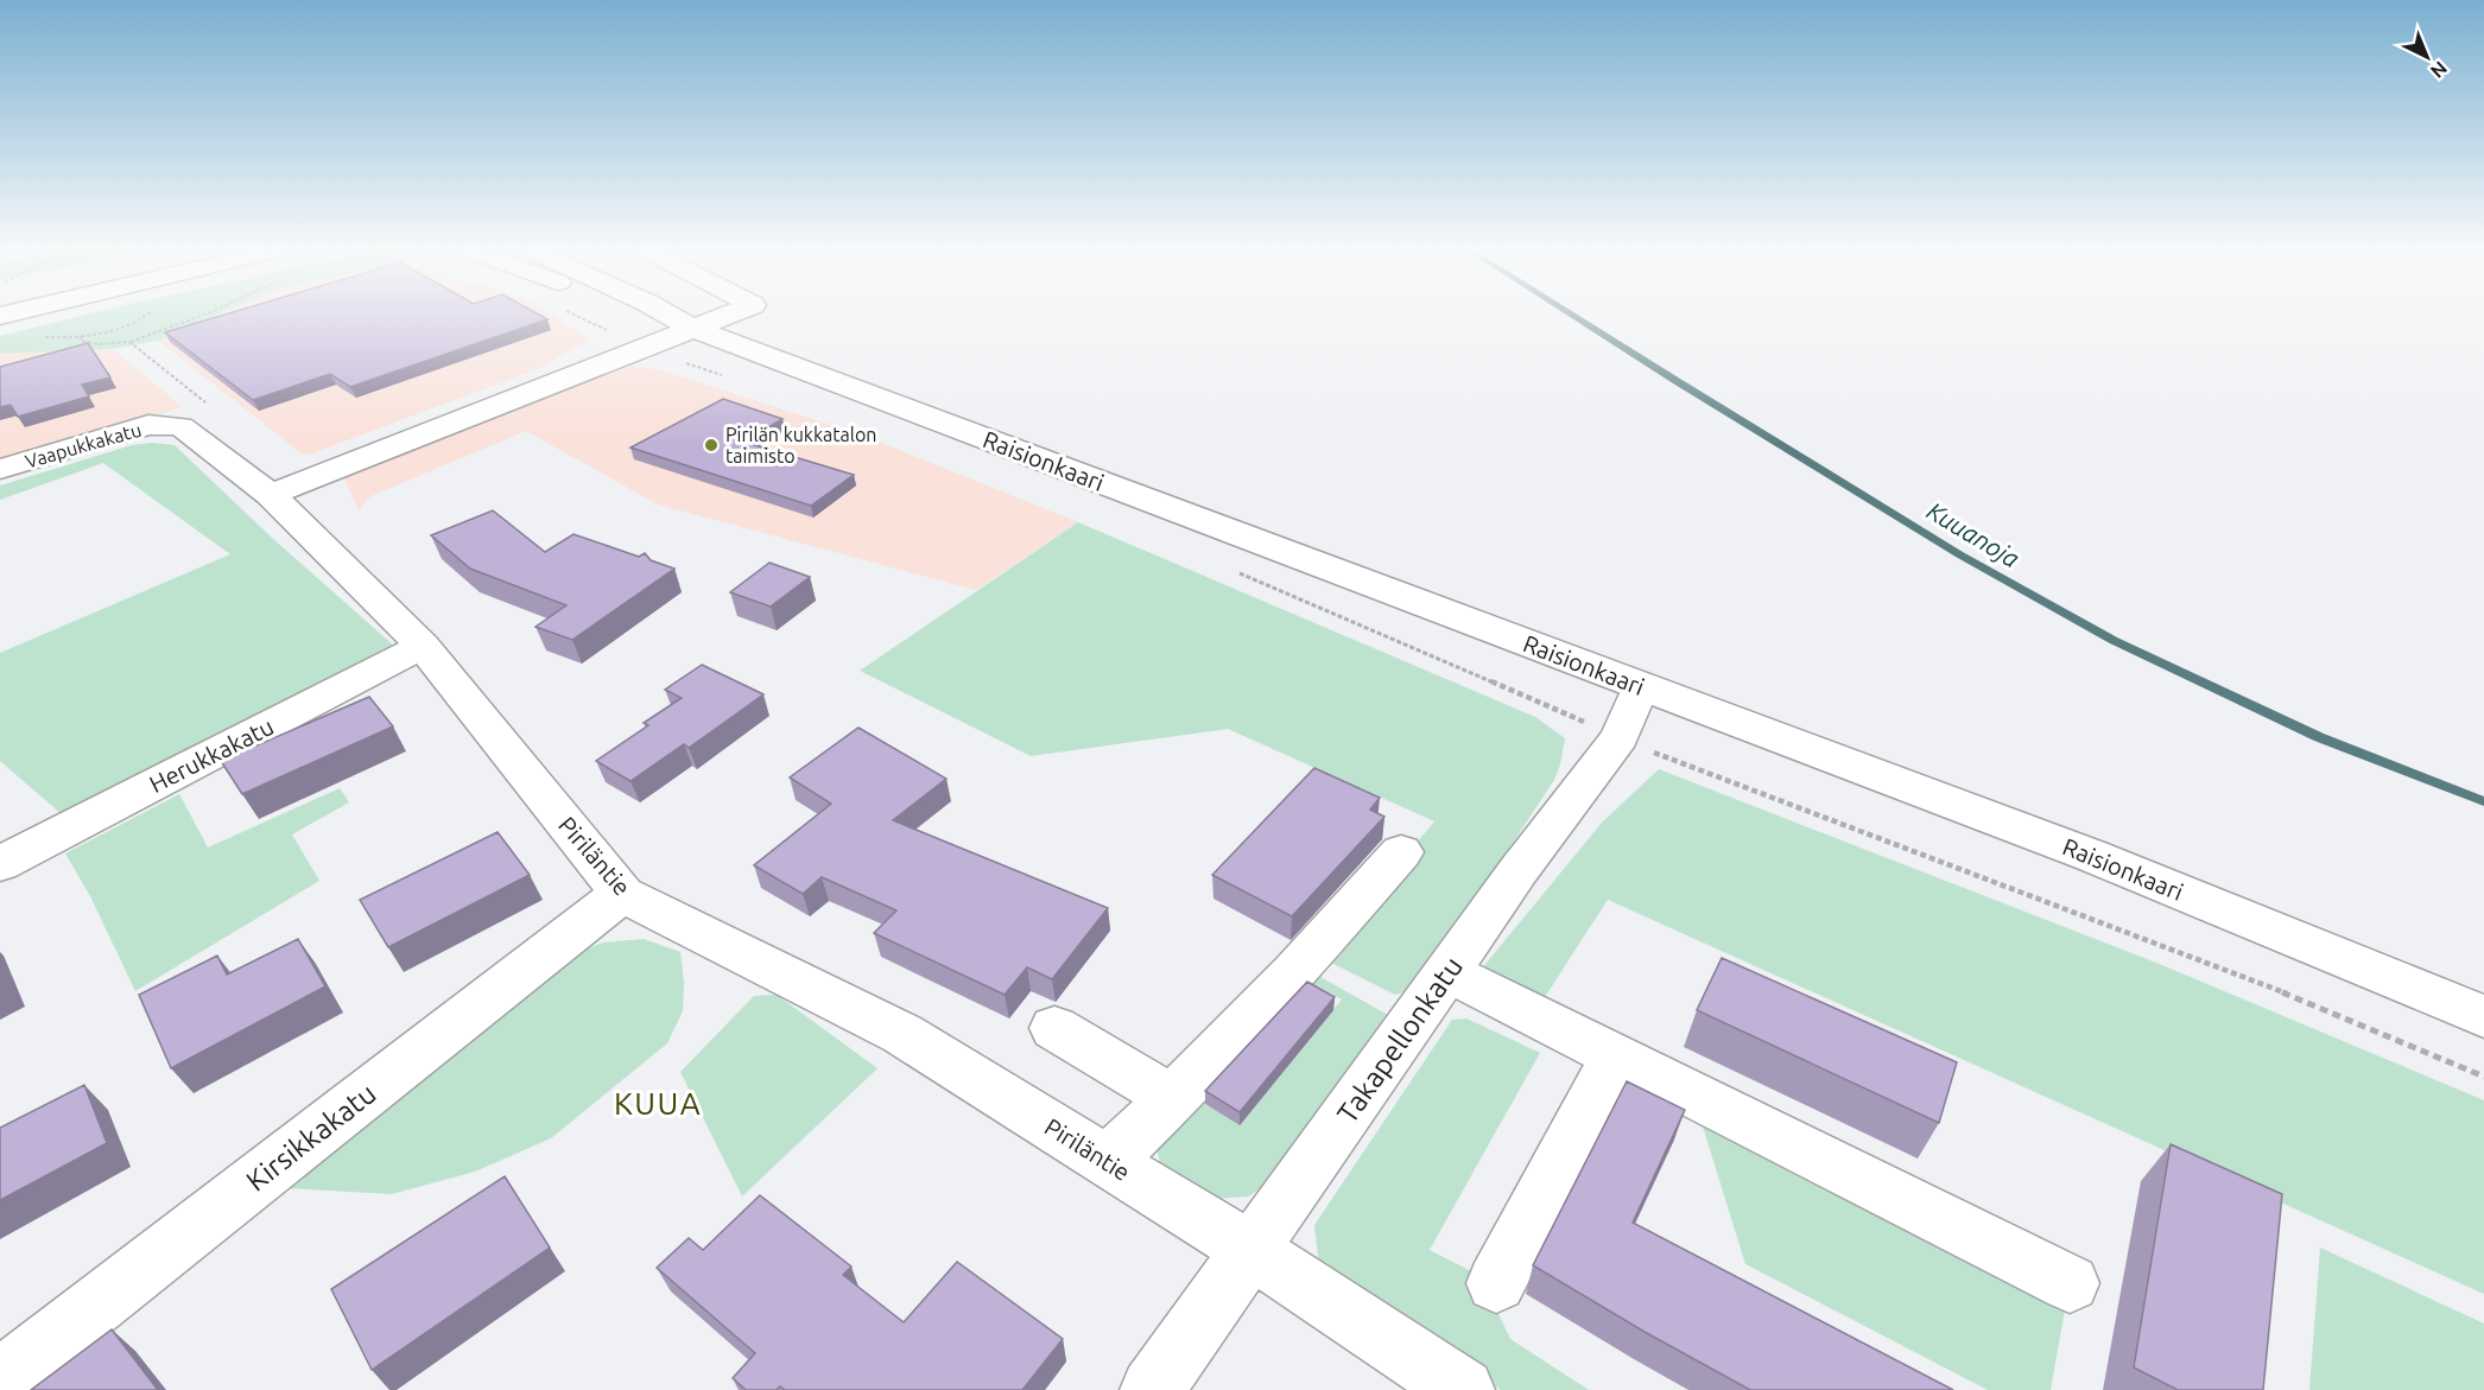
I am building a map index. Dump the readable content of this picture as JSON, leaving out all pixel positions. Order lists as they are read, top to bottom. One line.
{"streets":{"street":["Vaapukkakatu","Raisionkaari","Herukkakatu","Piriläntie","Takapellonkatu","Kirsikkakatu"]},"crossings":[["Vaapukkakatu","Piriläntie"],["Raisionkaari","Takapellonkatu"],["Herukkakatu","Piriläntie"],["Piriläntie","Takapellonkatu"],["Piriläntie","Kirsikkakatu"]],"districts":["KUUA"],"water":["Kuuanoja"],"places":["Pirilän kukkatalon taimisto"],"north":"bottom right"}
